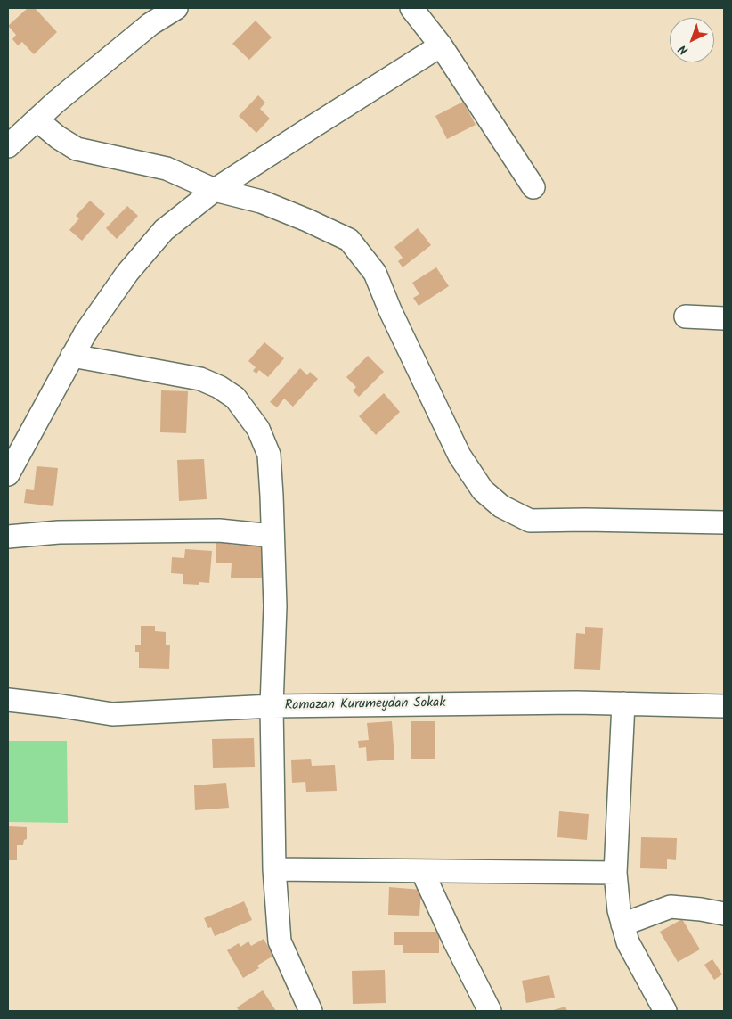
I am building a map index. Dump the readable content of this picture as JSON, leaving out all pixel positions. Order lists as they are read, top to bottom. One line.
{"streets":{"street":["Ramazan Kurumeydan Sokak"]},"north":"bottom left"}
